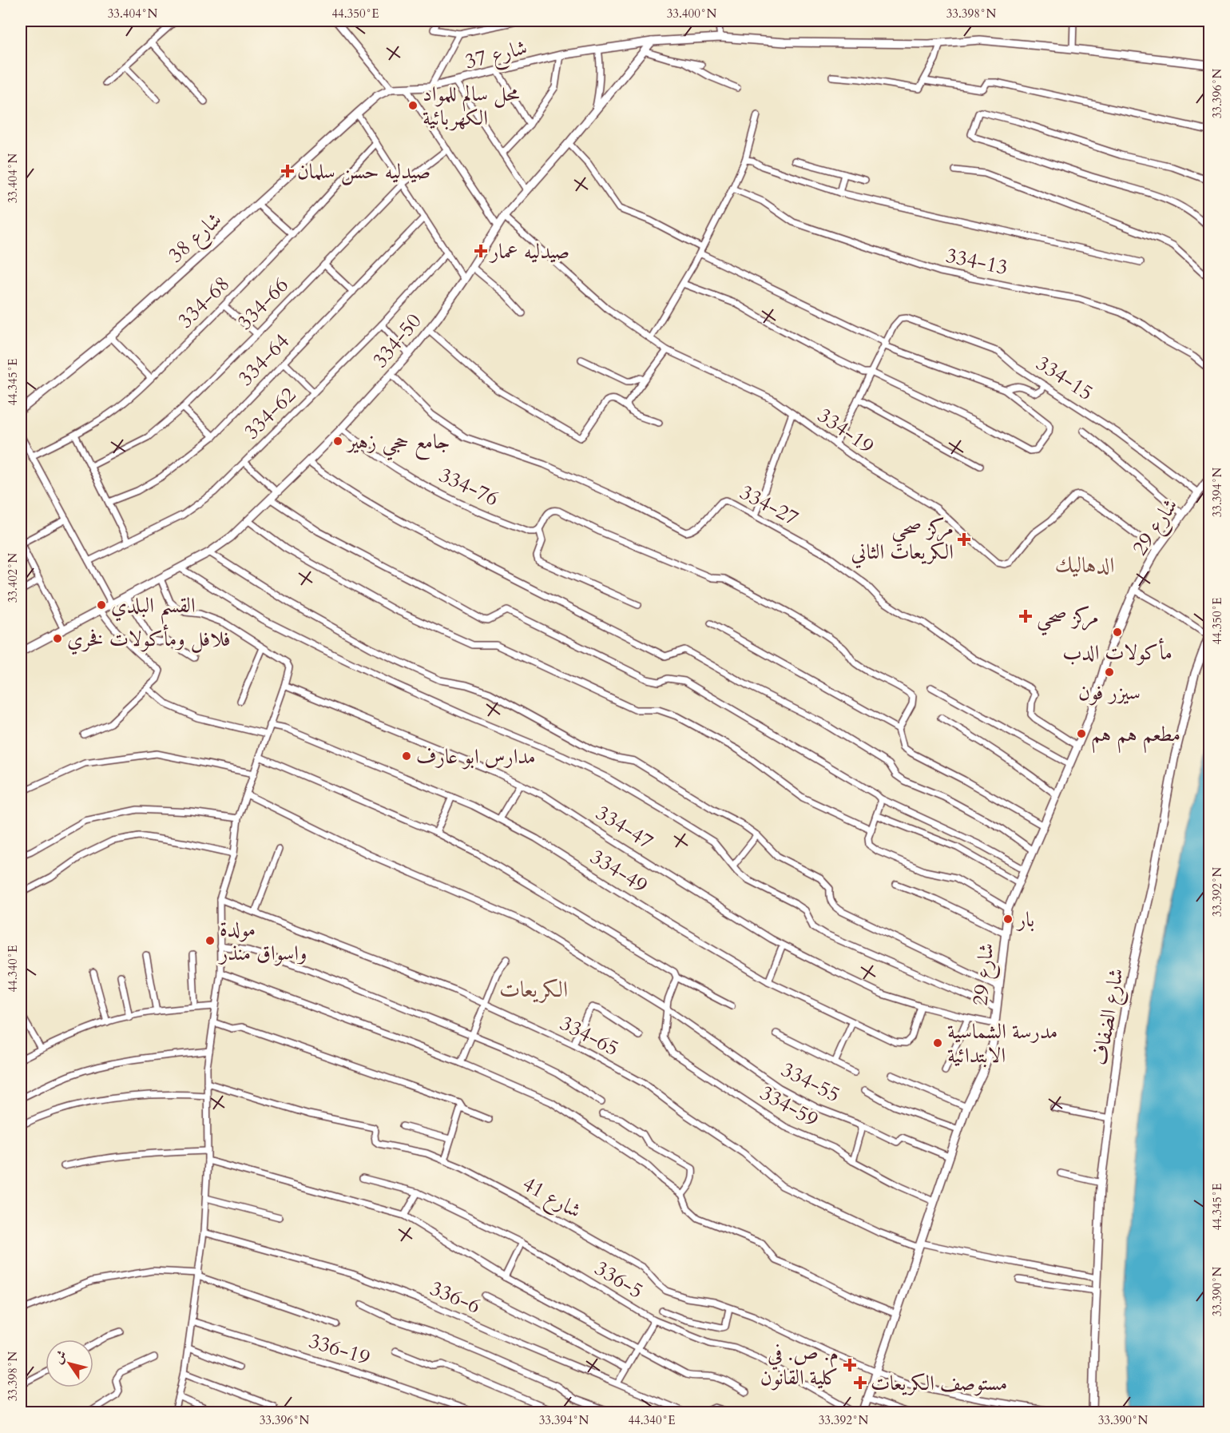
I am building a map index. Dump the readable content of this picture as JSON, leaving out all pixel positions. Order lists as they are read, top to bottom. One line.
{"streets":{"street":["شارع 37","شارع 38","334-13","334-68","334-66","334-50","334-64","334-15","334-62","334-19","334-76","334-27","شارع 29","334-47","334-49","شارع الضفاف","334-65","334-55","334-59","شارع 41","336-5","336-6","336-19"]},"crossings":[["شارع 37","شارع 38"],["شارع 37","334-50"],["334-50","334-19"],["334-50","334-76"],["334-50","334-27"],["334-15","شارع 29"],["334-19","شارع 29"],["334-27","شارع 29"],["شارع 29","334-47"],["شارع 29","334-65"],["شارع 29","334-55"],["شارع 29","334-59"],["شارع 29","شارع 41"],["334-47","334-49"],["شارع الضفاف","334-65"],["334-55","334-59"]],"districts":["الدهاليك","الكريعات"],"places":{"other":["محل سالم للمواد الكهربائية","جامع حجي زهير","القسم البلدي","مأكولات الدب","فلافل ومأكولات فخري","سيزر فون","مطعم هم هم","مدارس ابو عارف","بار","مولدة واسواق منذر","مدرسة الشماسية الابتدائية"],"health":["صيدليه حسن سلمان","صيدليه عمار","مركز صحي الكريعات الثاني","مركز صحي","م. ص. في كلية القانون","مستوصف الكريعات"]},"north":"top left","coordinates":["33.404°N","44.350°E","33.400°N","33.398°N","33.396°N","44.345°E","33.394°N","33.402°N","33.392°N","44.340°E","33.390°N"]}
